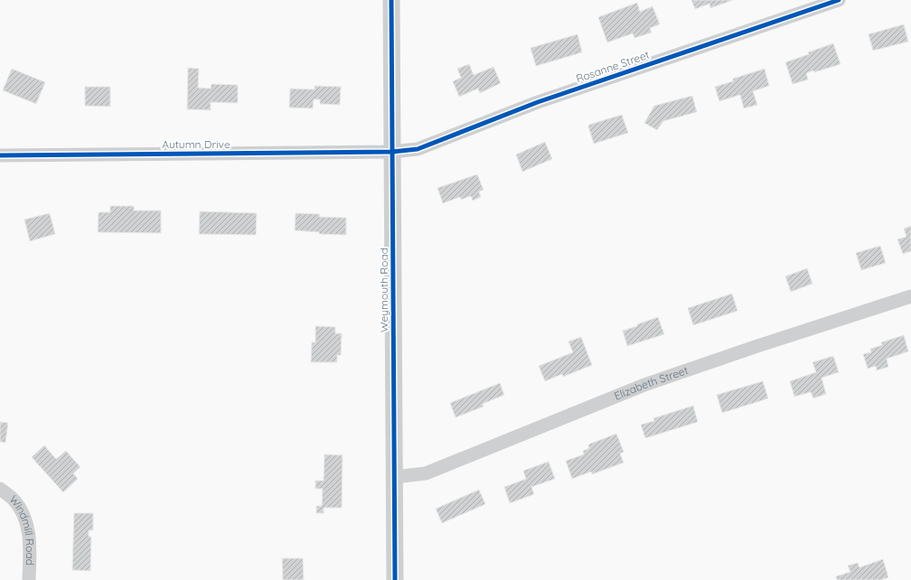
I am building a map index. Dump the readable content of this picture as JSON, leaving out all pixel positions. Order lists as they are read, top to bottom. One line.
{"streets":{"street":["Rosanne Street","Autumn Drive","Weymouth Road","Elizabeth Street","Windmill Road"]},"crossings":[["Rosanne Street","Autumn Drive"],["Rosanne Street","Weymouth Road"],["Autumn Drive","Weymouth Road"],["Weymouth Road","Elizabeth Street"]]}
